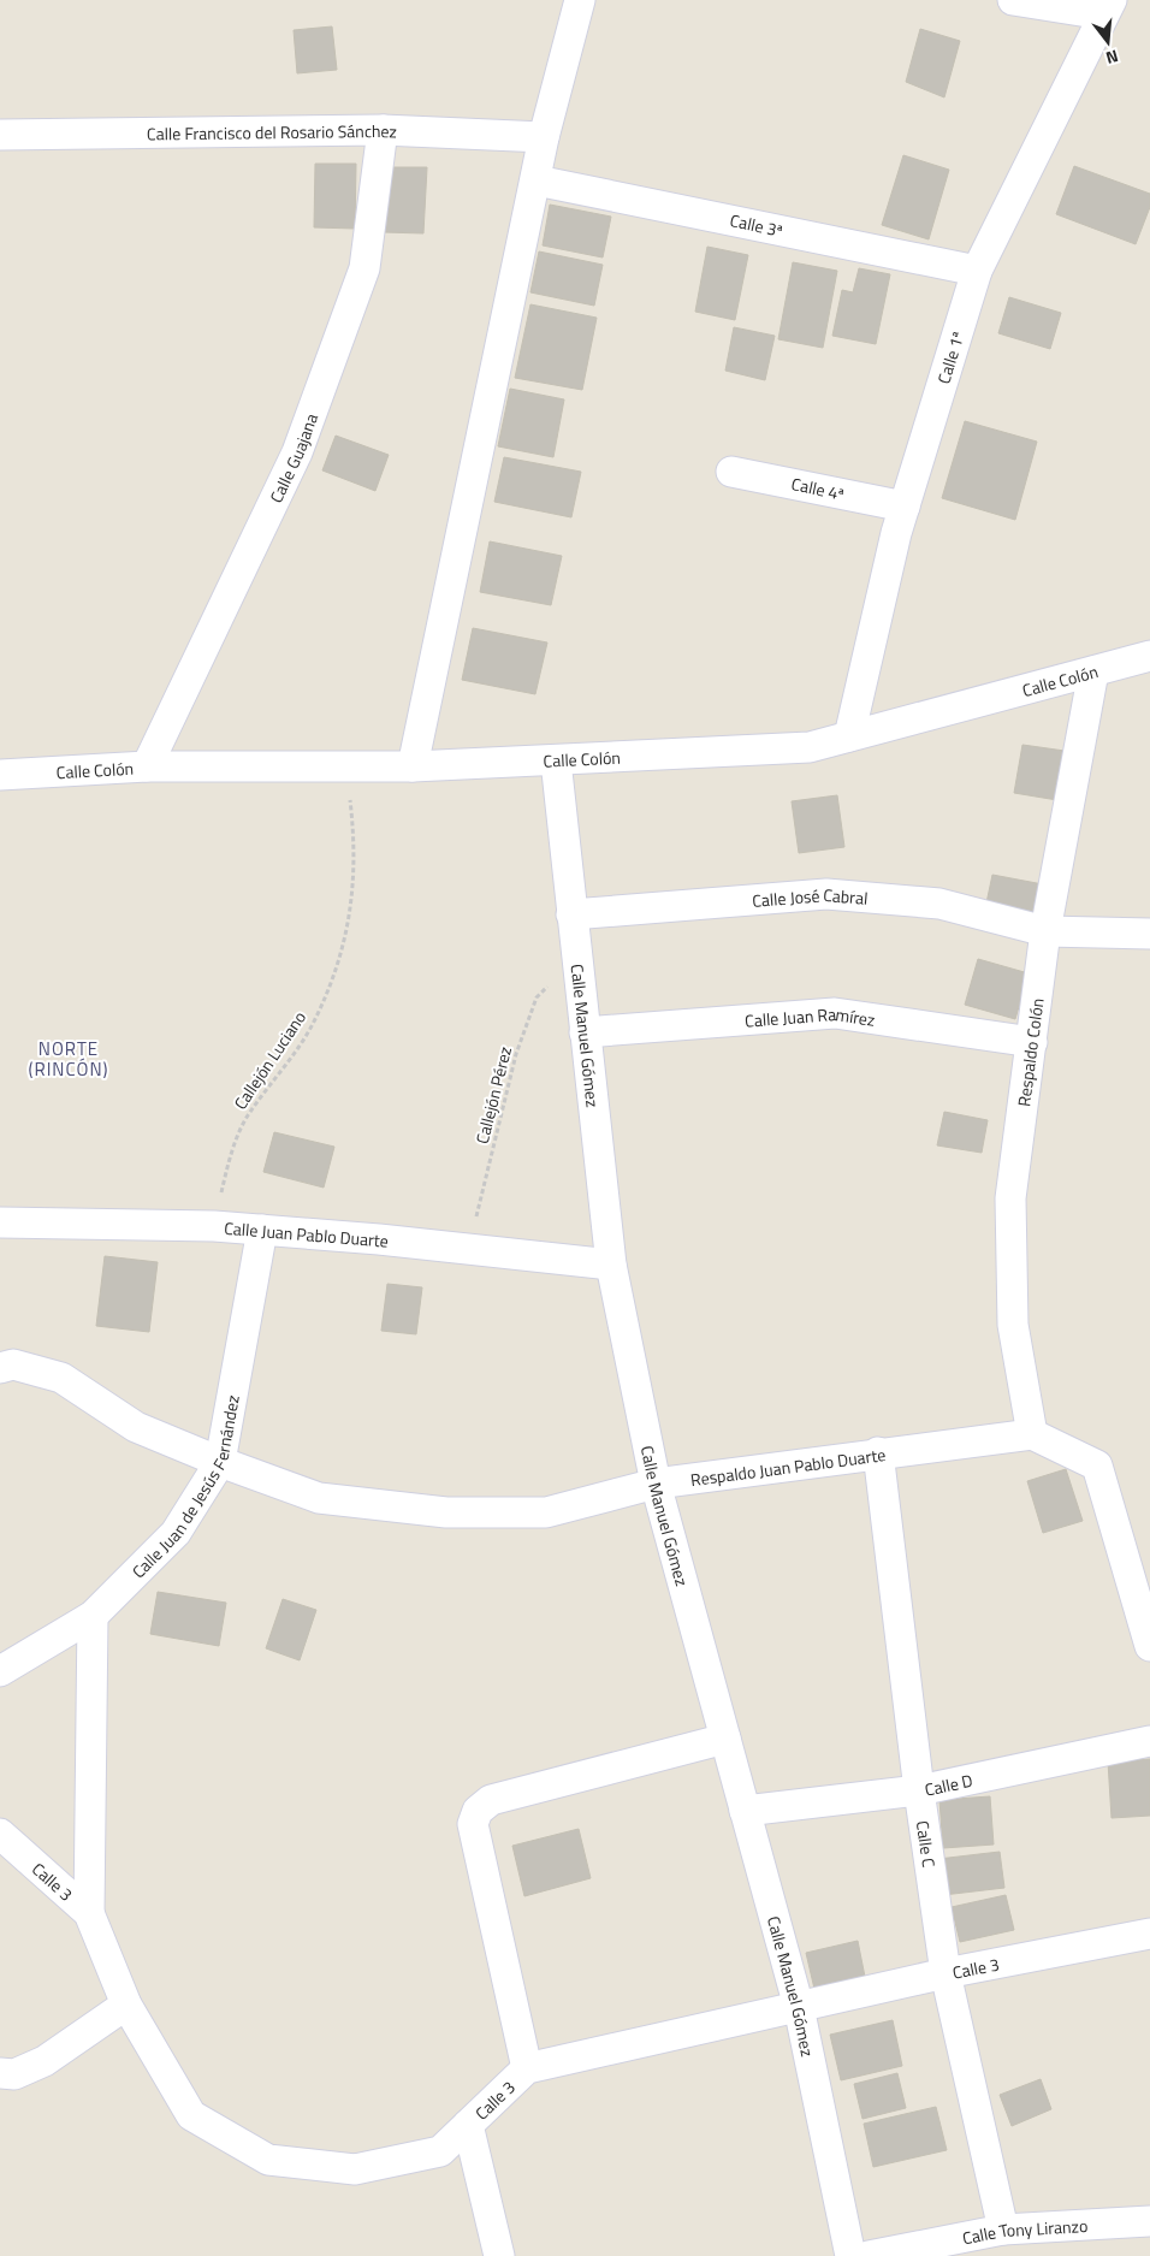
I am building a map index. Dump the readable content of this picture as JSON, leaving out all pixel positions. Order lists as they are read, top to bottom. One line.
{"streets":{"street":["Calle Francisco del Rosario Sánchez","Calle 3ª","Calle 1ª","Calle Guajana","Calle 4ª","Calle Colón","Calle José Cabral","Calle Juan Ramírez","Calle Manuel Gómez","Respaldo Colón","Calle Juan Pablo Duarte","Respaldo Juan Pablo Duarte","Calle Juan de Jesús Fernández","Calle D","Calle C","Calle 3","Calle Tony Liranzo"],"path":["Callejón Luciano","Callejón Pérez"]},"crossings":[["Calle Francisco del Rosario Sánchez","Calle Guajana"],["Calle 3ª","Calle 1ª"],["Calle 1ª","Calle 4ª"],["Calle 1ª","Calle Colón"],["Calle Guajana","Calle Colón"],["Calle Colón","Calle Manuel Gómez"],["Calle Colón","Respaldo Colón"],["Calle Colón","Callejón Luciano"],["Calle José Cabral","Calle Manuel Gómez"],["Calle José Cabral","Respaldo Colón"],["Calle Juan Ramírez","Calle Manuel Gómez"],["Calle Juan Ramírez","Respaldo Colón"],["Calle Manuel Gómez","Callejón Pérez"],["Calle Manuel Gómez","Calle Juan Pablo Duarte"],["Calle Manuel Gómez","Respaldo Juan Pablo Duarte"],["Calle Manuel Gómez","Calle D"],["Calle Manuel Gómez","Calle 3"],["Respaldo Colón","Respaldo Juan Pablo Duarte"],["Callejón Luciano","Calle Juan Pablo Duarte"],["Callejón Pérez","Calle Juan Pablo Duarte"],["Calle Juan Pablo Duarte","Calle Juan de Jesús Fernández"],["Respaldo Juan Pablo Duarte","Calle Juan de Jesús Fernández"],["Respaldo Juan Pablo Duarte","Calle C"],["Calle D","Calle C"],["Calle C","Calle 3"],["Calle C","Calle Tony Liranzo"]],"districts":["NORTE (RINCÓN)"],"north":"bottom"}
